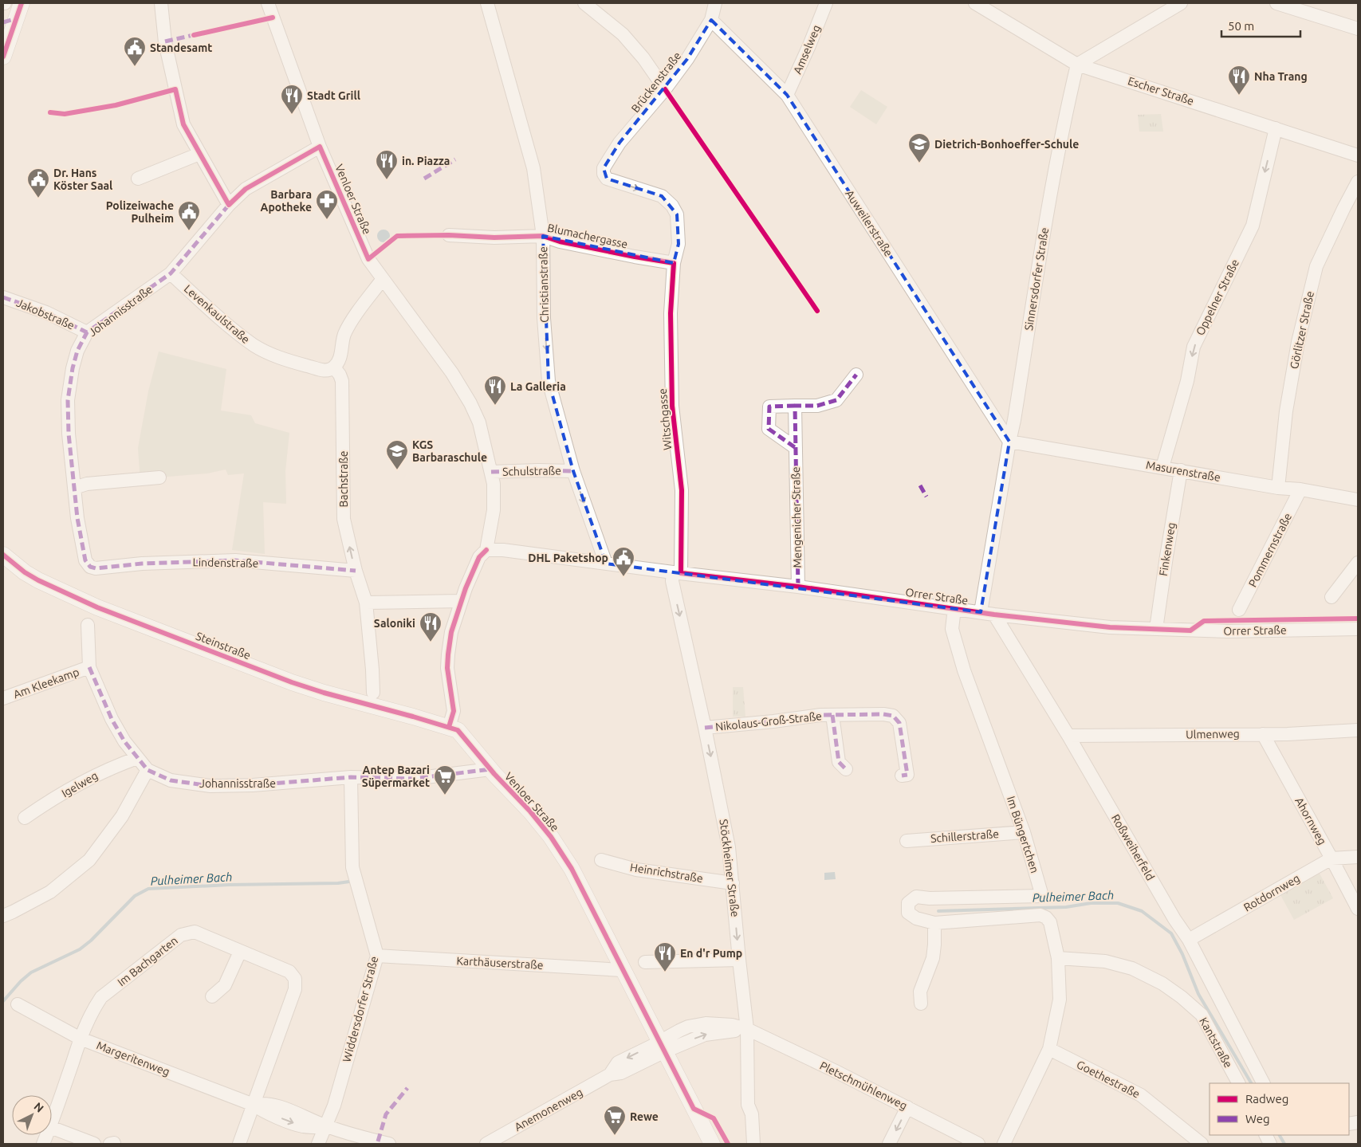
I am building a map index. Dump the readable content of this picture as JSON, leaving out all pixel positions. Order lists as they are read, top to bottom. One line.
{"streets":{"main road":["Venloer Straße","Steinstraße"],"street":["Amselweg","Brückenstraße","Escher Straße","Auweilerstraße","Blumachergasse","Sinnersdorfer Straße","Christianstraße","Oppelner Straße","Johannisstraße","Jakobstraße","Levenkaulstraße","Görlitzer Straße","Witschgasse","Schulstraße","Masurenstraße","Bachstraße","Mengenicher Straße","Finkenweg","Pommernstraße","Lindenstraße","Orrer Straße","Am Kleekamp","Nikolaus-Groß-Straße","Ulmenweg","Igelweg","Ahornweg","Im Büngertchen","Schillerstraße","Roßweiherfeld","Stöckheimer Straße","Heinrichstraße","Rotdornweg","Im Bachgarten","Karthäuserstraße","Widdersdorfer Straße","Kantstraße","Margeritenweg","Goethestraße","Pletschmühlenweg","Anemonenweg"]},"crossings":[["Amselweg","Auweilerstraße"],["Brückenstraße","Auweilerstraße"],["Brückenstraße","Witschgasse"],["Escher Straße","Sinnersdorfer Straße"],["Escher Straße","Oppelner Straße"],["Venloer Straße","Johannisstraße"],["Venloer Straße","Schulstraße"],["Venloer Straße","Orrer Straße"],["Venloer Straße","Steinstraße"],["Venloer Straße","Karthäuserstraße"],["Venloer Straße","Anemonenweg"],["Auweilerstraße","Sinnersdorfer Straße"],["Auweilerstraße","Masurenstraße"],["Blumachergasse","Christianstraße"],["Blumachergasse","Witschgasse"],["Sinnersdorfer Straße","Masurenstraße"],["Sinnersdorfer Straße","Orrer Straße"],["Christianstraße","Schulstraße"],["Christianstraße","Orrer Straße"],["Oppelner Straße","Masurenstraße"],["Johannisstraße","Jakobstraße"],["Johannisstraße","Levenkaulstraße"],["Johannisstraße","Lindenstraße"],["Johannisstraße","Am Kleekamp"],["Johannisstraße","Igelweg"],["Johannisstraße","Widdersdorfer Straße"],["Levenkaulstraße","Bachstraße"],["Görlitzer Straße","Masurenstraße"],["Witschgasse","Orrer Straße"],["Witschgasse","Stöckheimer Straße"],["Masurenstraße","Finkenweg"],["Masurenstraße","Pommernstraße"],["Bachstraße","Lindenstraße"],["Mengenicher Straße","Orrer Straße"],["Finkenweg","Orrer Straße"],["Orrer Straße","Im Büngertchen"],["Orrer Straße","Roßweiherfeld"],["Orrer Straße","Stöckheimer Straße"],["Nikolaus-Groß-Straße","Stöckheimer Straße"],["Ulmenweg","Ahornweg"],["Ulmenweg","Roßweiherfeld"],["Ahornweg","Rotdornweg"],["Im Büngertchen","Schillerstraße"],["Im Büngertchen","Kantstraße"],["Im Büngertchen","Goethestraße"],["Roßweiherfeld","Rotdornweg"],["Stöckheimer Straße","Heinrichstraße"],["Stöckheimer Straße","Pletschmühlenweg"],["Im Bachgarten","Margeritenweg"],["Karthäuserstraße","Widdersdorfer Straße"],["Widdersdorfer Straße","Margeritenweg"]],"one_way":["Christianstraße","Oppelner Straße","Bachstraße","Stöckheimer Straße"],"water":["Pulheimer Bach"],"places":{"public building":["Standesamt","Dr. Hans Köster Saal","Polizeiwache Pulheim","DHL Paketshop"],"restaurant":["Nha Trang","Stadt Grill","in. Piazza","La Galleria","Saloniki","En d'r Pump"],"school or university":["Dietrich-Bonhoeffer-Schule","KGS Barbaraschule"],"pharmacy":["Barbara Apotheke"],"supermarket":["Antep Bazari Süpermarket","Rewe"]},"legend":["Radweg","Weg"],"scale_bar":"50 m","north":"top right"}
